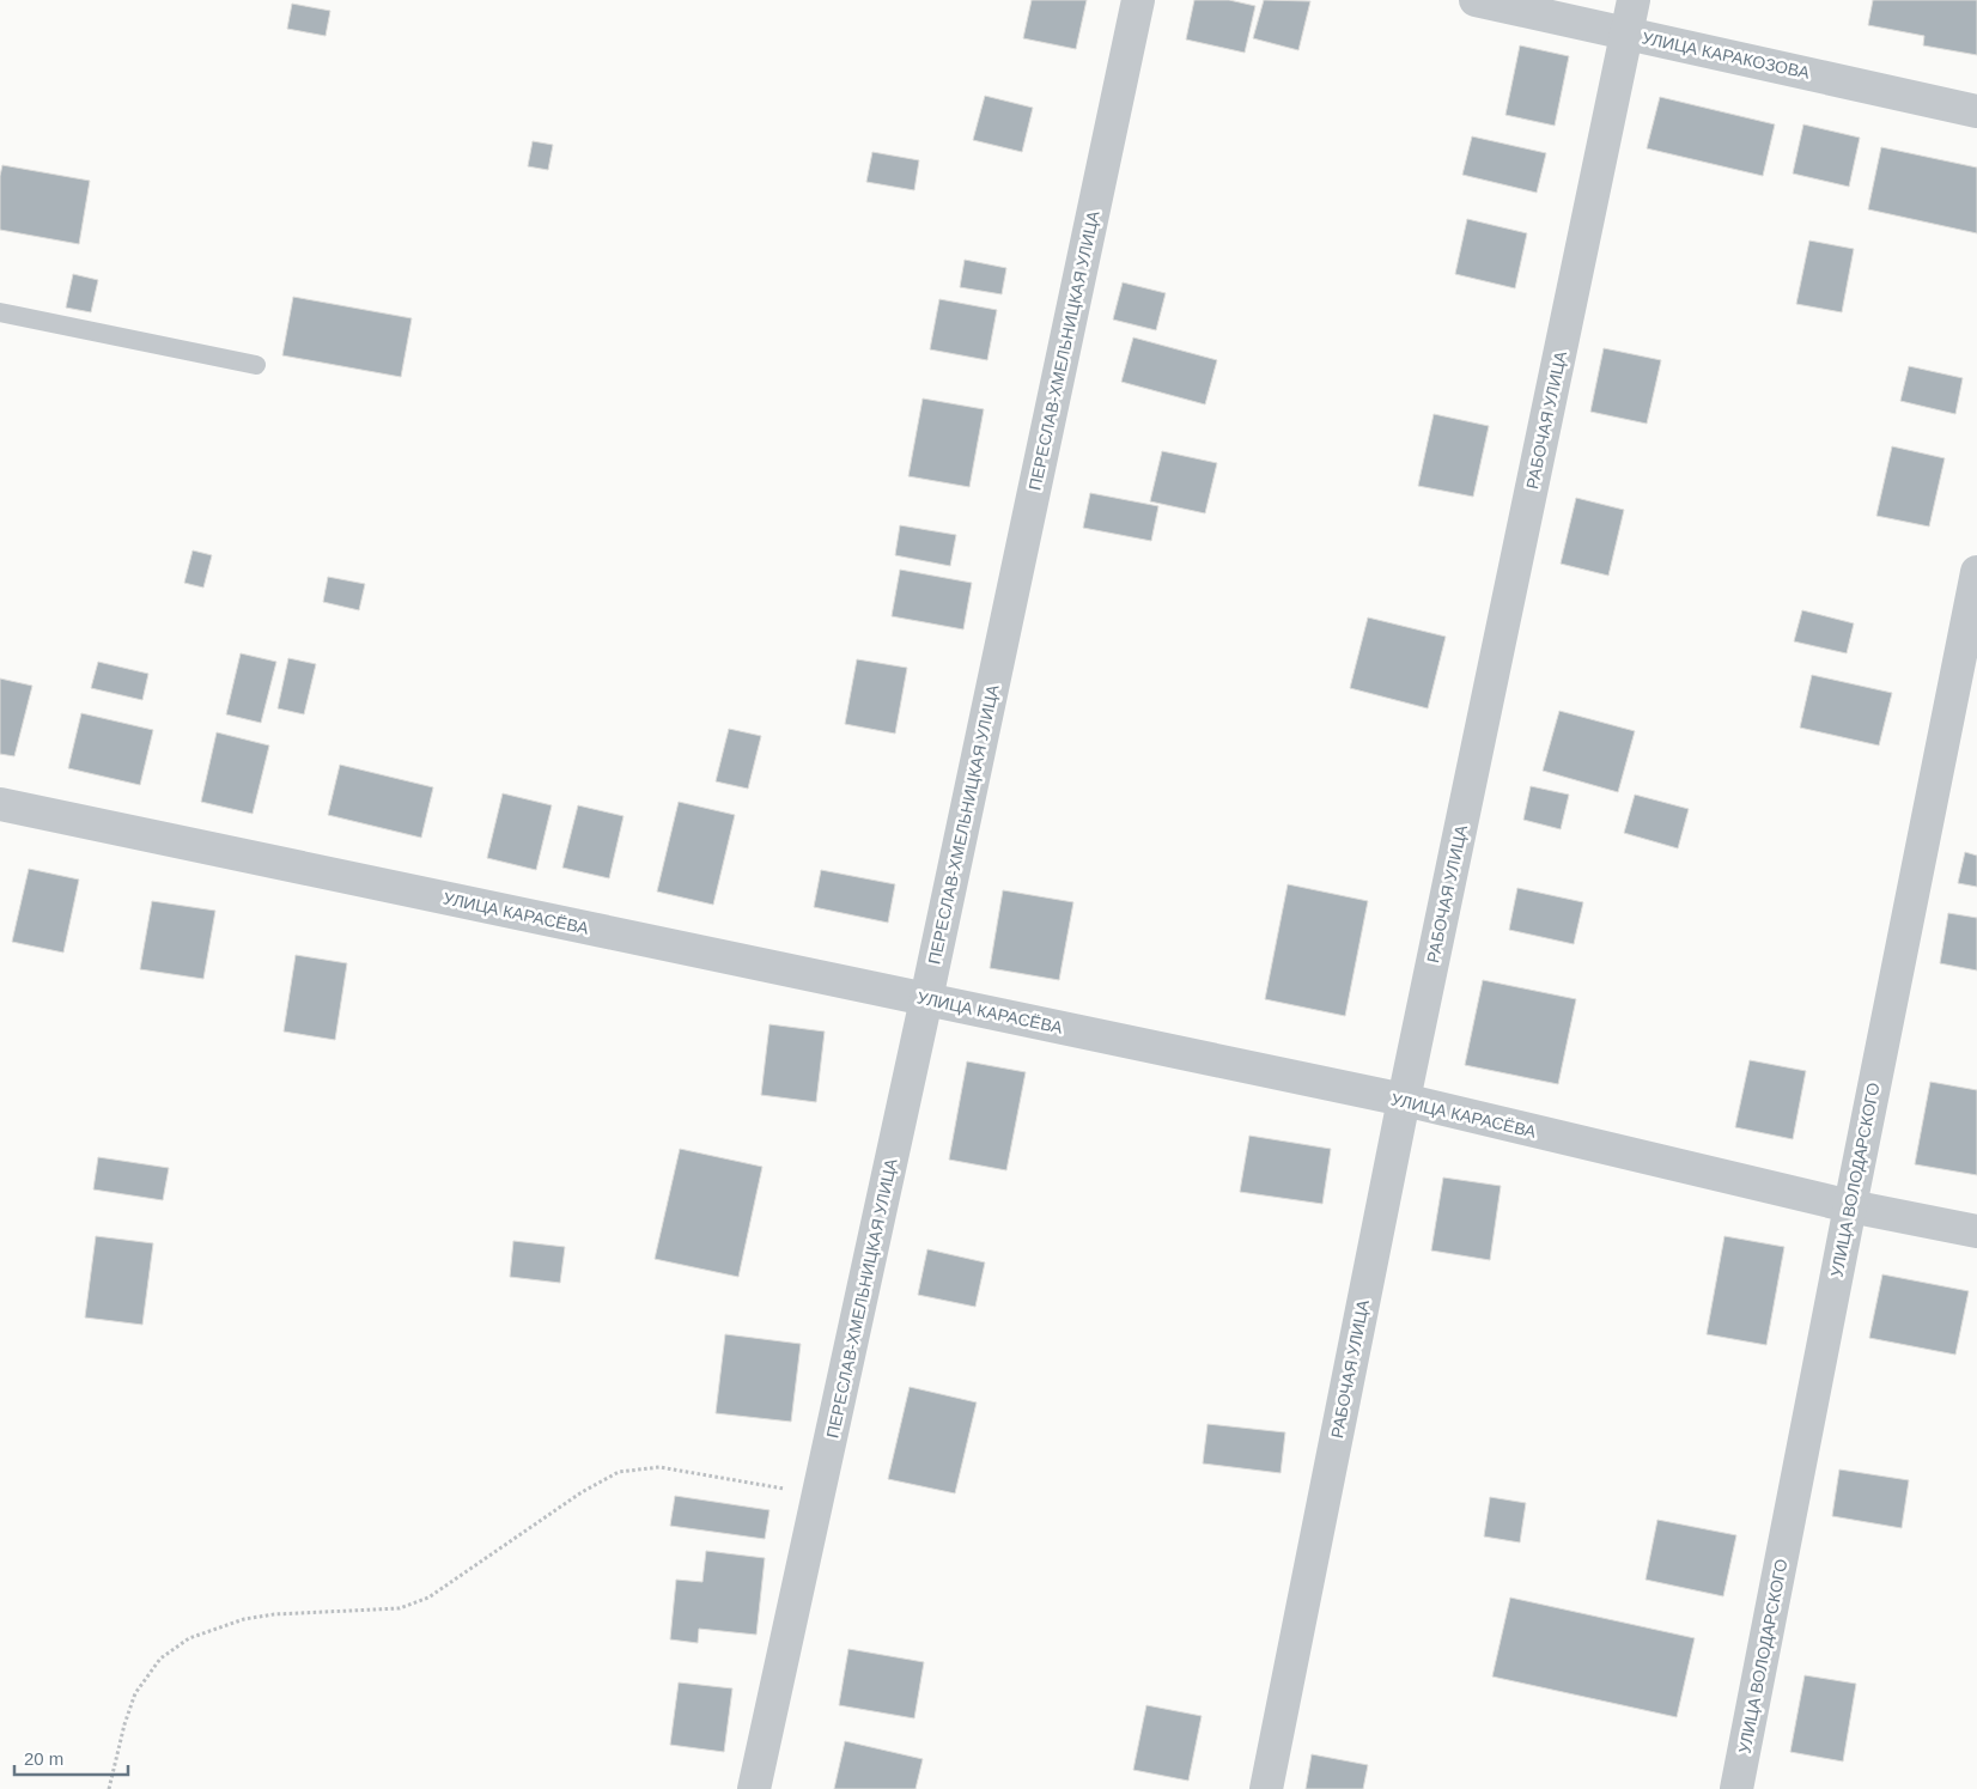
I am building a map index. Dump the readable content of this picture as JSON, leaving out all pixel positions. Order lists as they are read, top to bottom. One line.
{"streets":{"street":["УЛИЦА КАРАКОЗОВА","ПЕРЕСЛАВ-ХМЕЛЬНИЦКАЯ УЛИЦА","РАБОЧАЯ УЛИЦА","УЛИЦА КАРАСЁВА","УЛИЦА ВОЛОДАРСКОГО"]},"crossings":[["УЛИЦА КАРАКОЗОВА","РАБОЧАЯ УЛИЦА"],["ПЕРЕСЛАВ-ХМЕЛЬНИЦКАЯ УЛИЦА","УЛИЦА КАРАСЁВА"],["РАБОЧАЯ УЛИЦА","УЛИЦА КАРАСЁВА"],["УЛИЦА КАРАСЁВА","УЛИЦА ВОЛОДАРСКОГО"]],"scale_bar":"20 m"}
